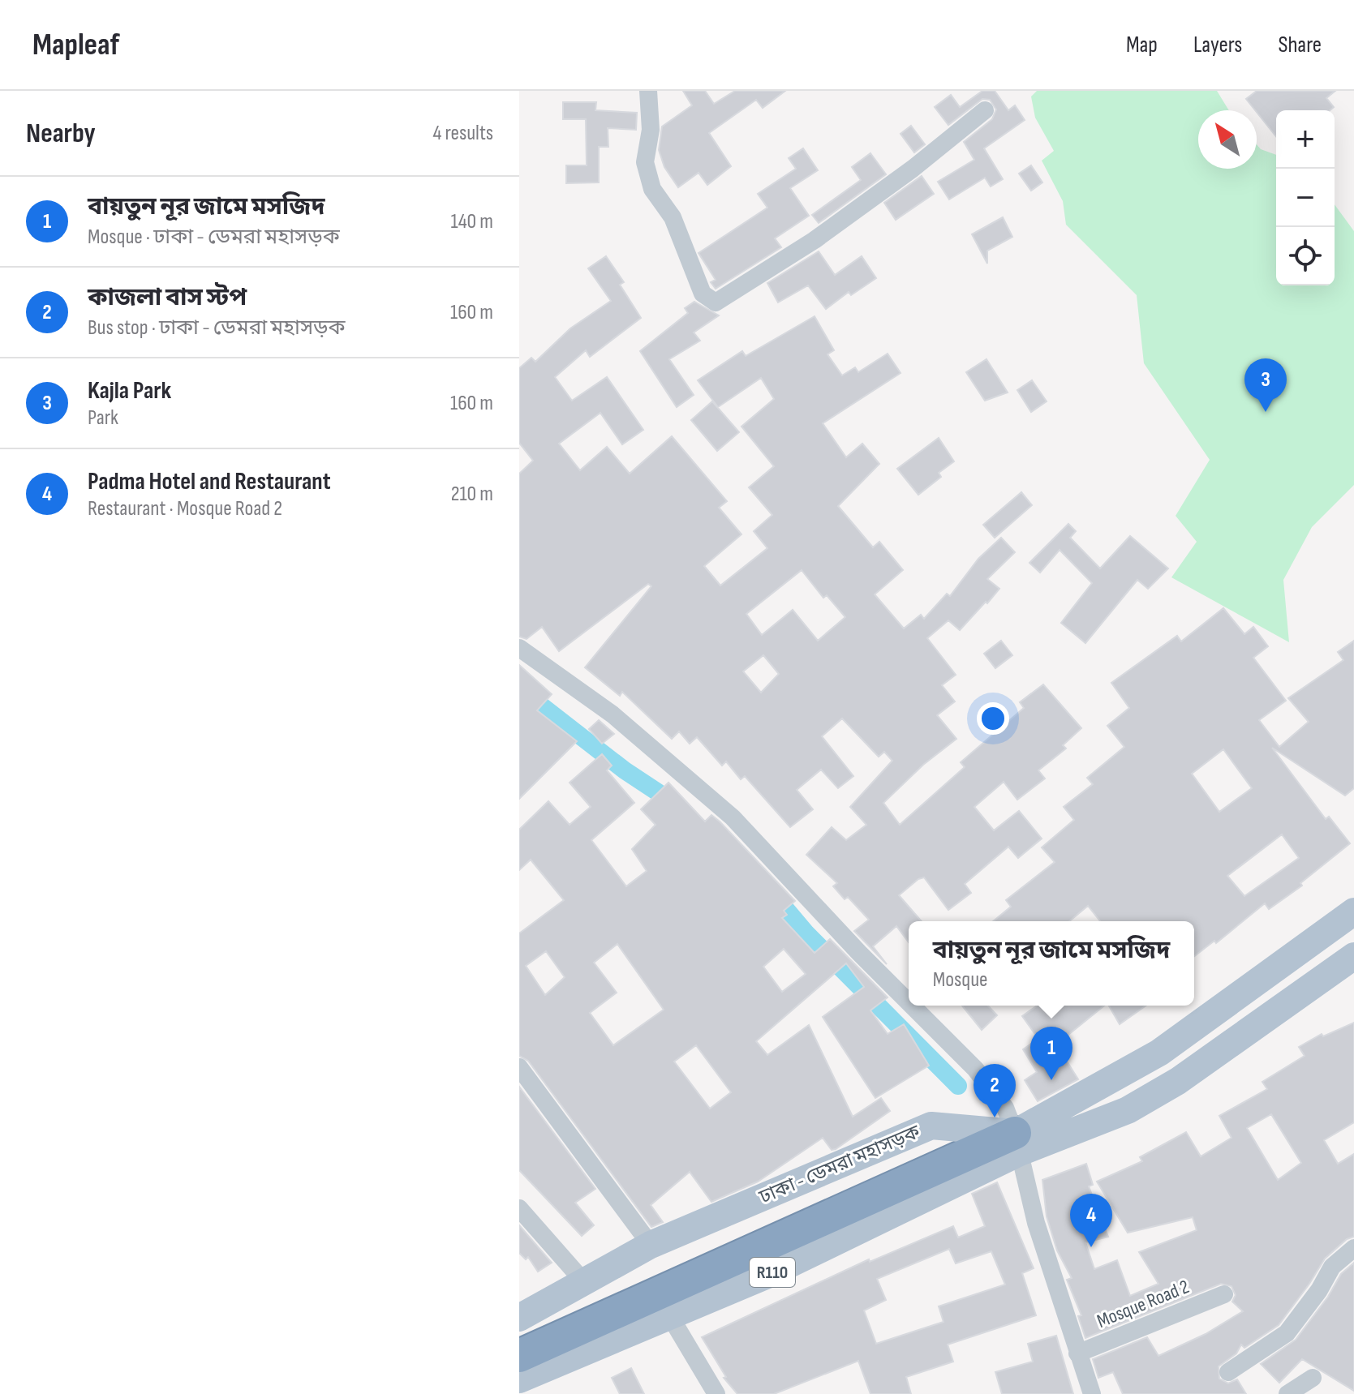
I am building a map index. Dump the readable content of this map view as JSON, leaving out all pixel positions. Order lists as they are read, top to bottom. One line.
{"streets":{"main road":["ঢাকা - ডেমরা মহাসড়ক","R110"],"street":["Mosque Road 2"]},"north":"top left","page":{"header":"Mapleaf","nav":["Map","Layers","Share"],"heading":["Nearby","4 results"],"map_buttons":["+","−"],"list":[{"mark":"1","name":"বায়তুন নূর জামে মসজিদ","note":"Mosque · ঢাকা - ডেমরা মহাসড়ক","value":"140 m"},{"mark":"2","name":"কাজলা বাস স্টপ","note":"Bus stop · ঢাকা - ডেমরা মহাসড়ক","value":"160 m"},{"mark":"3","name":"Kajla Park","note":"Park","value":"160 m"},{"mark":"4","name":"Padma Hotel and Restaurant","note":"Restaurant · Mosque Road 2","value":"210 m"}],"pins":["3","1","2","4"],"popup":["বায়তুন নূর জামে মসজিদ","Mosque"]}}
